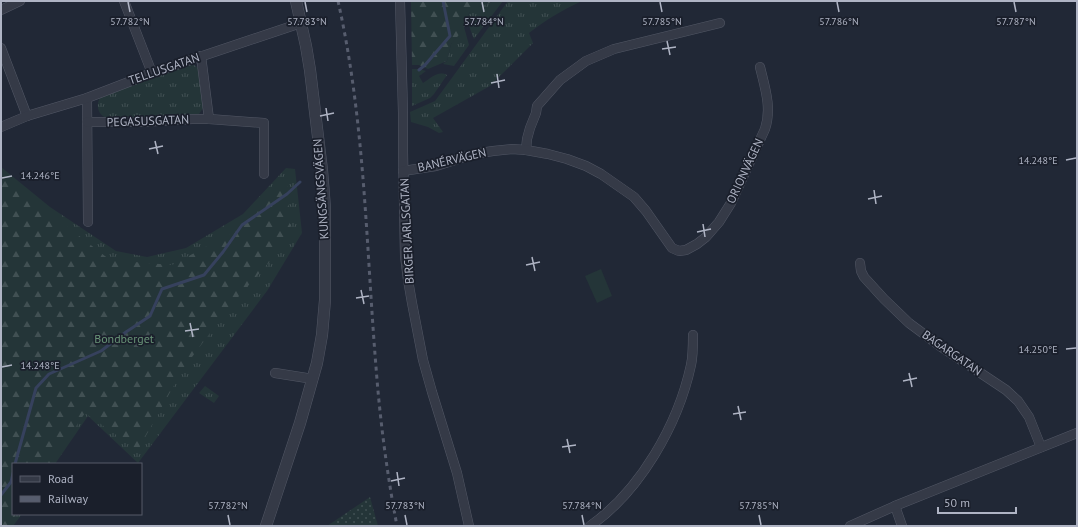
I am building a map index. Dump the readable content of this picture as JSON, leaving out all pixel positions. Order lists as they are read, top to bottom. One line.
{"streets":{"street":["TELLUSGATAN","PEGASUSGATAN","BANÉRVÄGEN","ORIONVÄGEN","KUNGSÄNGSVÄGEN","BIRGER JARLSGATAN","BAGARGATAN"]},"crossings":[["TELLUSGATAN","KUNGSÄNGSVÄGEN"],["BANÉRVÄGEN","ORIONVÄGEN"],["BANÉRVÄGEN","BIRGER JARLSGATAN"]],"parks":["Bondberget"],"legend":["Road","Railway"],"scale_bar":"50 m","coordinates":["57.782°N","57.783°N","57.784°N","57.785°N","57.786°N","57.787°N","14.248°E","14.246°E","14.250°E"]}
